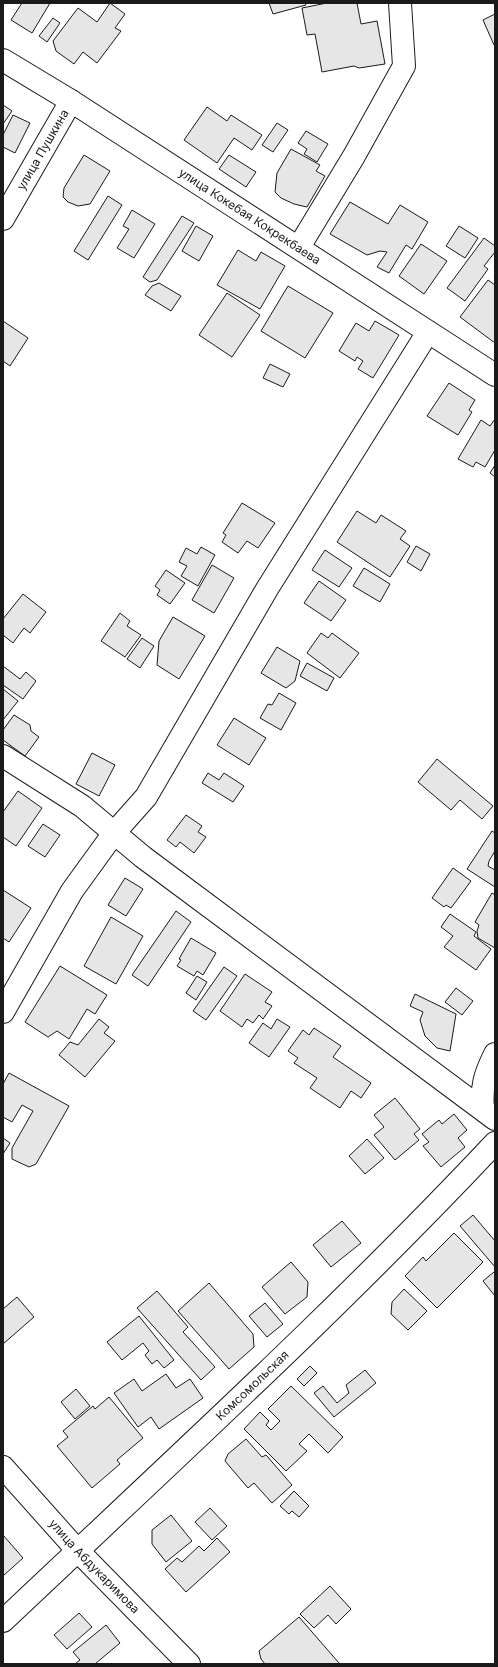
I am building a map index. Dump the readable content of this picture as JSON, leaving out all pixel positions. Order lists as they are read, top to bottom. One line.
{"streets":{"street":["улица Пушкина","улица Кокебая Кокрекбаева","Комсомольская","улица Абдукаримова"]},"crossings":[["улица Пушкина","улица Кокебая Кокрекбаева"],["Комсомольская","улица Абдукаримова"]]}
